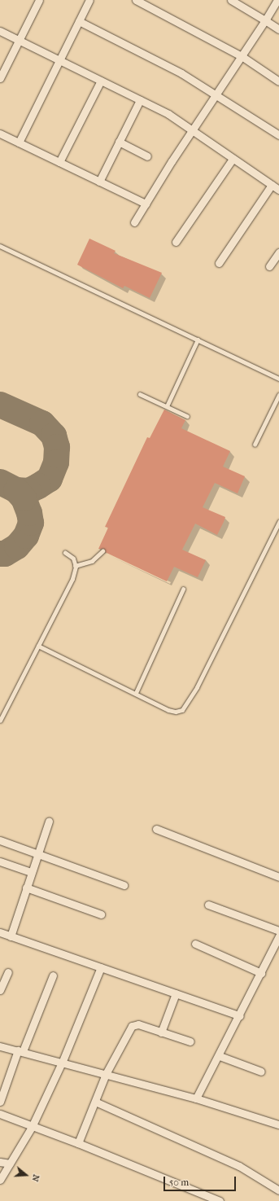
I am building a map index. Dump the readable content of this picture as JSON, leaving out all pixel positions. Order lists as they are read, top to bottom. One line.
{"scale_bar":"50 m","north":"right"}
